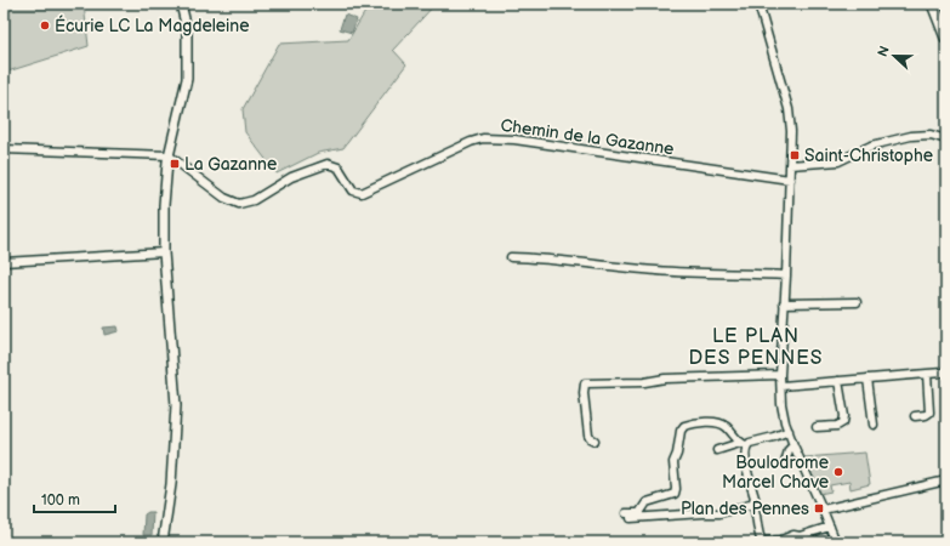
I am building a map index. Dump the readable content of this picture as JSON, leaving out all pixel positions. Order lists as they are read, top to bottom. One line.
{"streets":{"street":["Chemin de la Gazanne"]},"districts":["LE PLAN DES PENNES"],"places":{"other":["Écurie LC La Magdeleine","Boulodrome Marcel Chave"],"transit":["Saint-Christophe","La Gazanne","Plan des Pennes"]},"scale_bar":"100 m","north":"left"}
